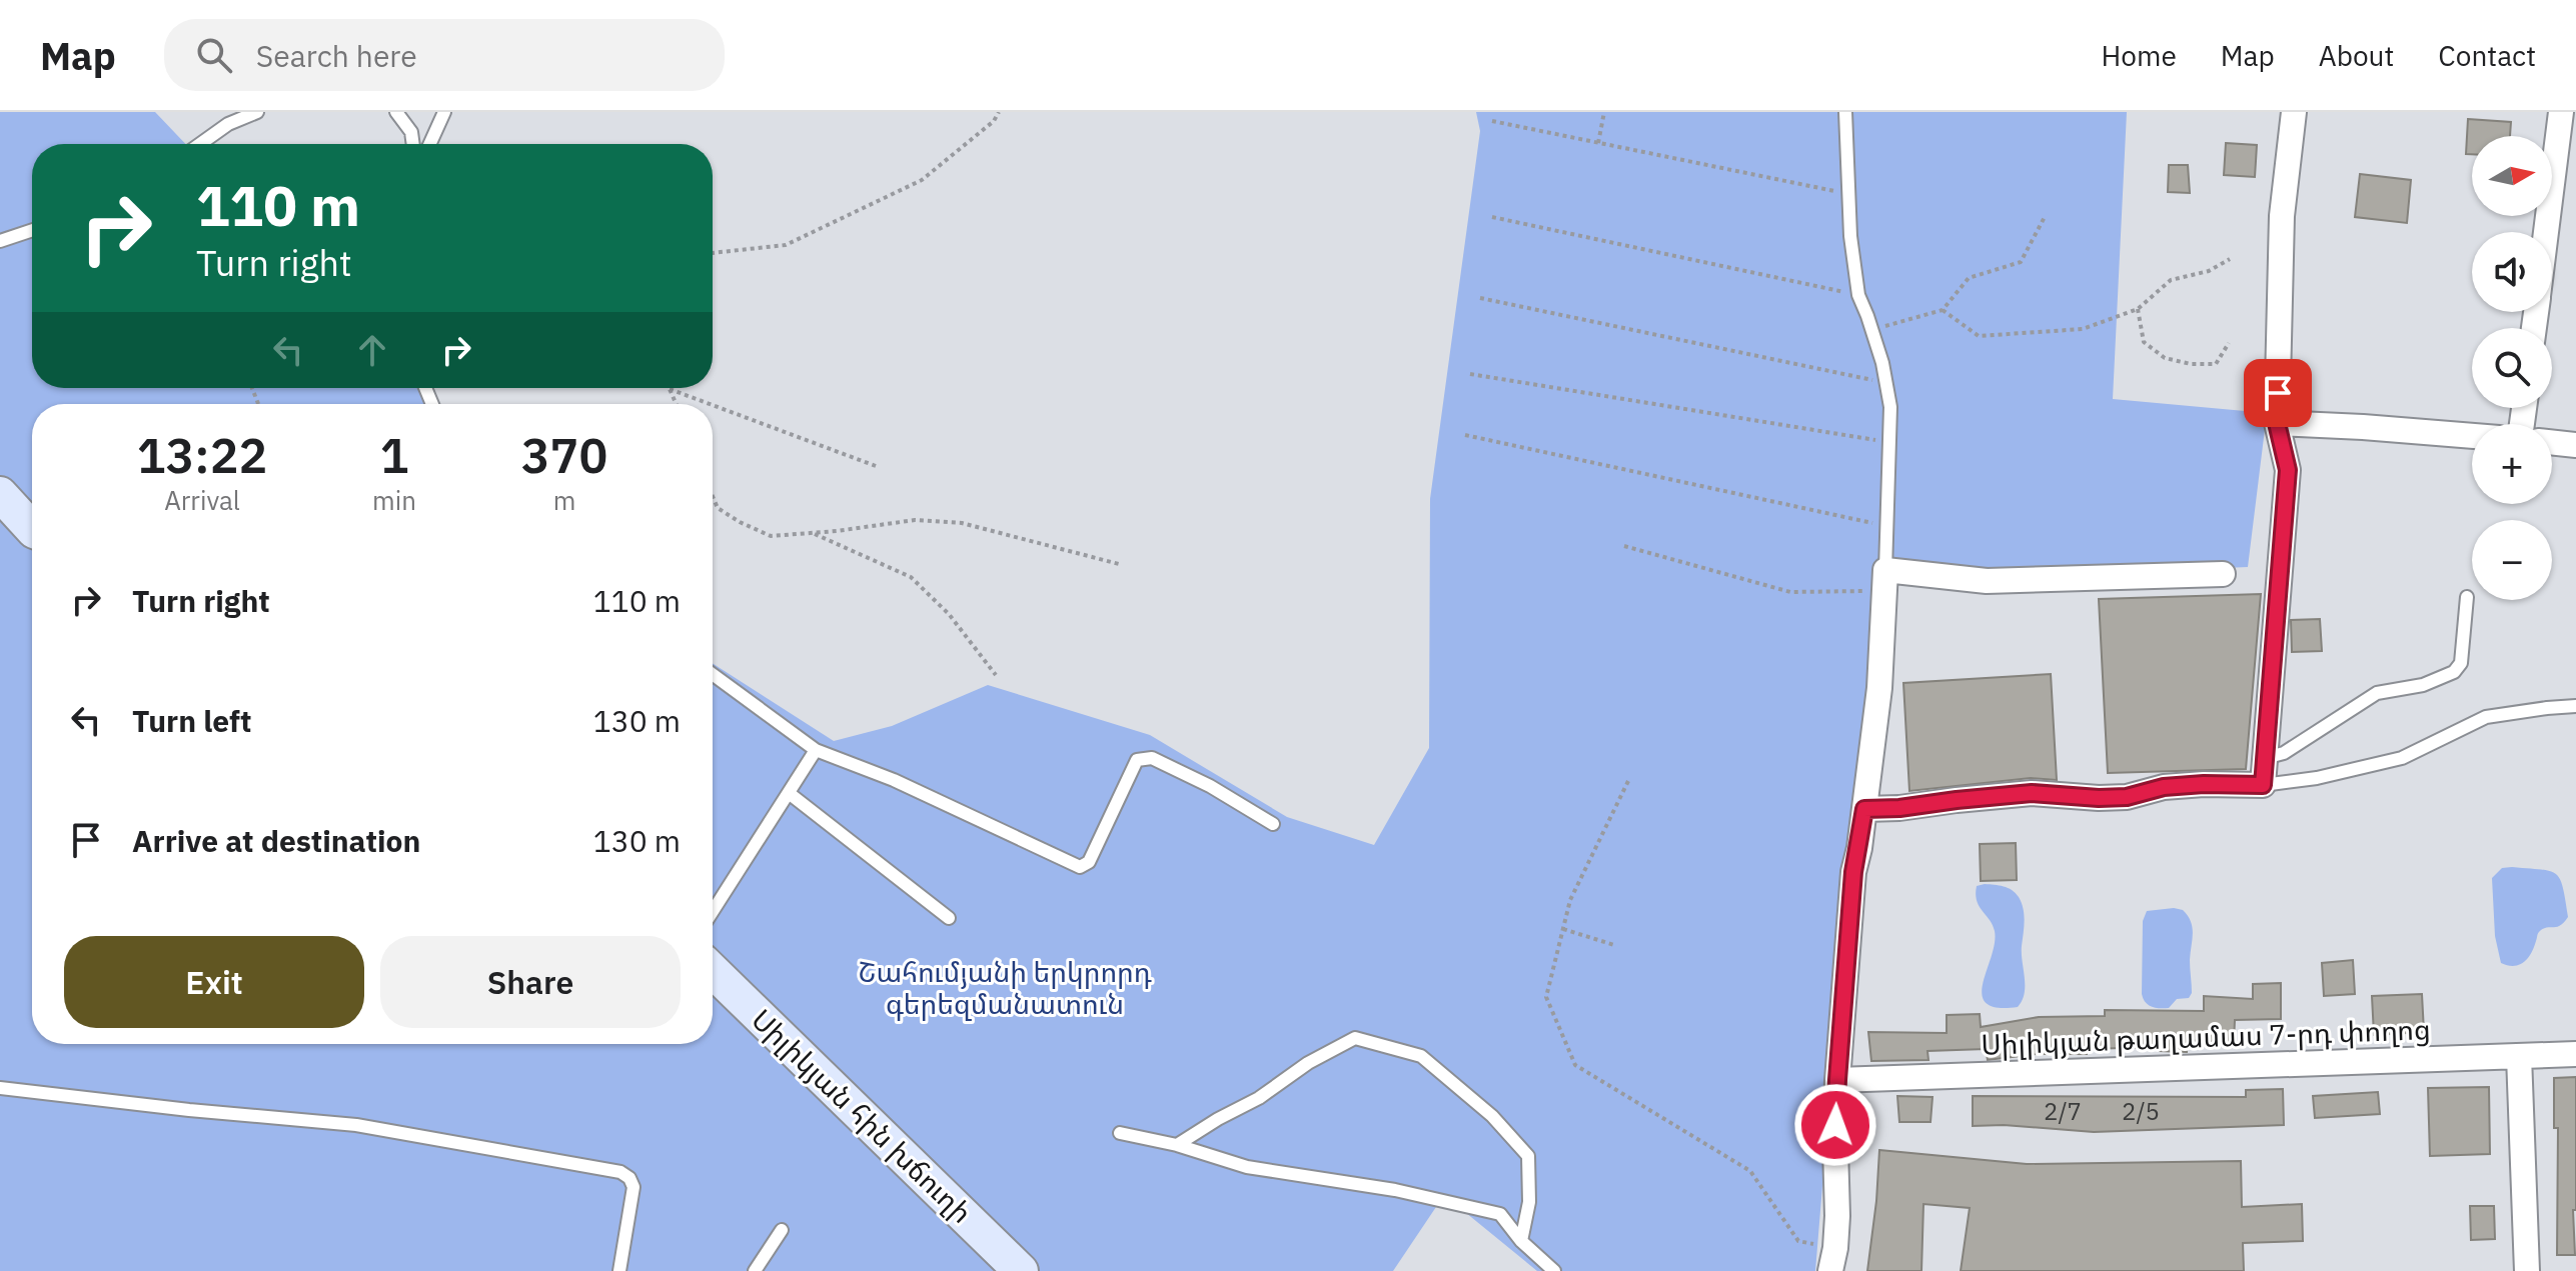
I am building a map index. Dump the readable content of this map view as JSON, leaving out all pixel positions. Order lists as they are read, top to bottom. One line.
{"streets":{"street":["Սիլիկյան թաղամաս 7-րդ փողոց","Սիլիկյան հին խճուղի"]},"parks":["Շահումյանի երկրորդ գերեզմանատուն"],"house_numbers":["2/7","2/5"],"north":"right","page":{"header":"Map","search":"Search here","nav":["Home","Map","About","Contact"],"map_buttons":["+","−"],"turn":["110 m","Turn right"],"eta":["13:22","Arrival","1","min","370","m"],"list":[{"name":"Turn right","value":"110 m"},{"name":"Turn left","value":"130 m"},{"name":"Arrive at destination","value":"130 m"}],"buttons":["Exit","Share"]}}
